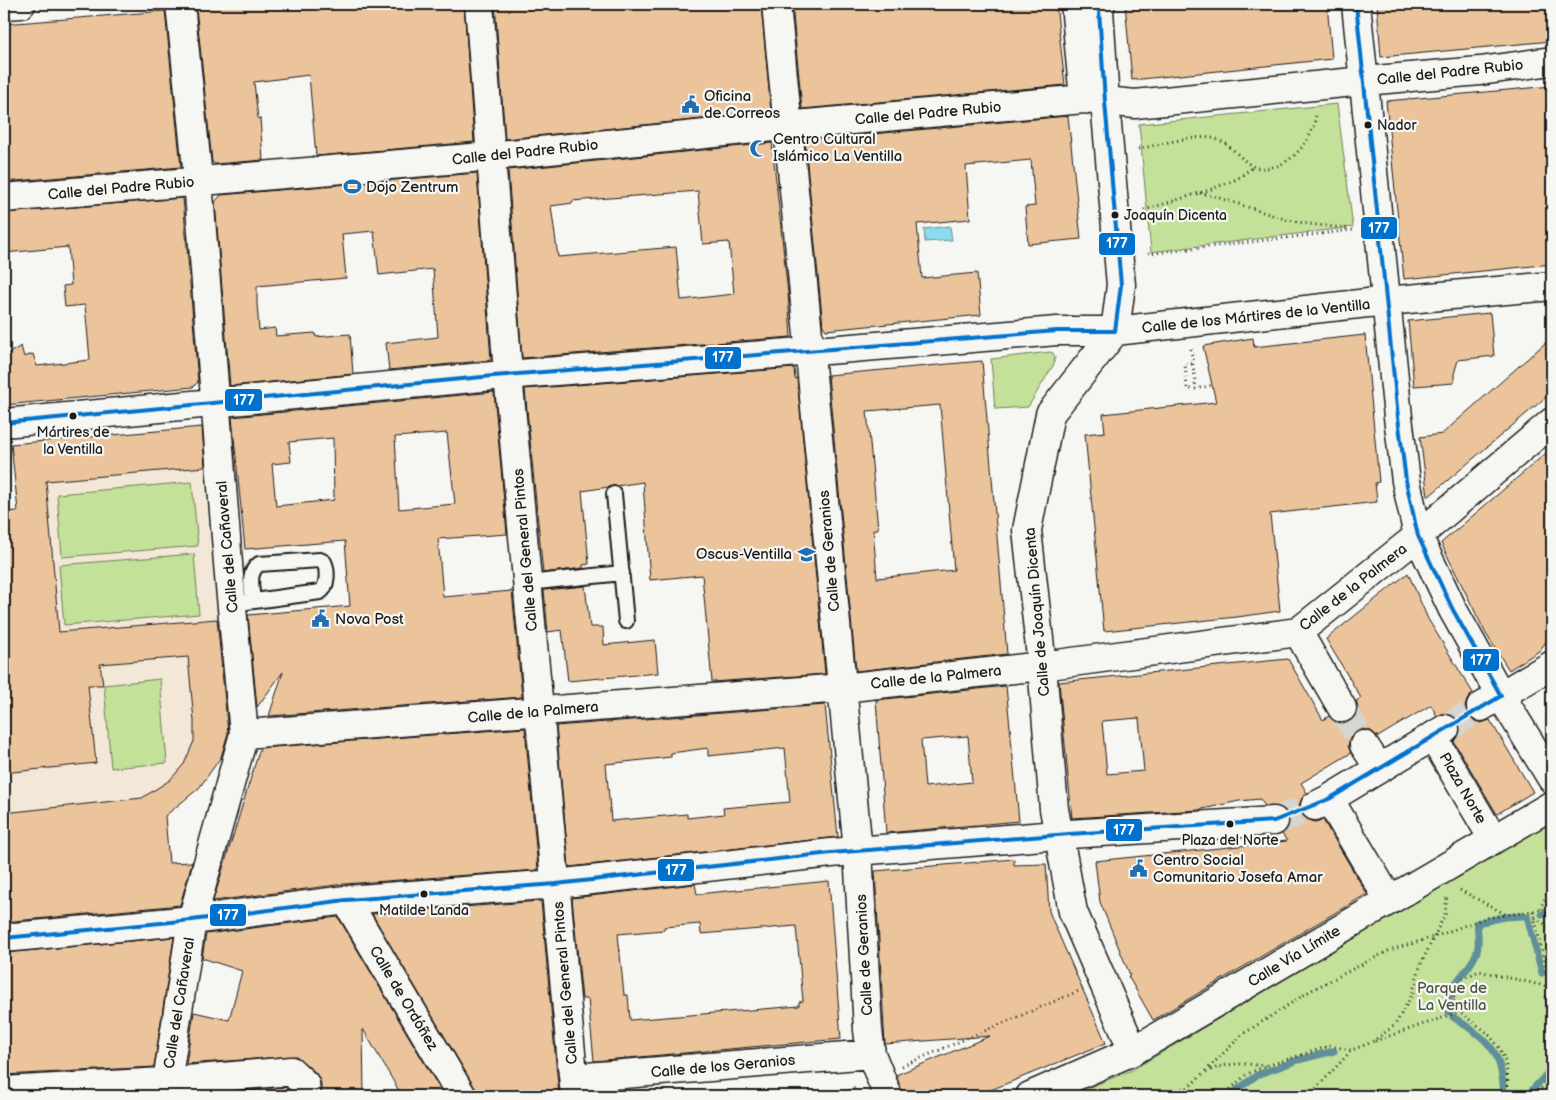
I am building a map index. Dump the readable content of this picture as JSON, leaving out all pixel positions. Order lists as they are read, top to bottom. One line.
{"streets":{"street":["Calle del Padre Rubio","Calle de los Mártires de la Ventilla","Calle del Cañaveral","Calle del General Pintos","Calle de Geranios","Calle de la Palmera","Calle de Joaquín Dicenta","Plaza Norte","Calle Vía Límite","Calle de Ordóñez","Calle de los Geranios"]},"crossings":[["Calle del Padre Rubio","Calle del Cañaveral"],["Calle del Padre Rubio","Calle del General Pintos"],["Calle del Padre Rubio","Calle de Geranios"],["Calle de los Mártires de la Ventilla","Calle del Cañaveral"],["Calle de los Mártires de la Ventilla","Calle del General Pintos"],["Calle de los Mártires de la Ventilla","Calle de Geranios"],["Calle de los Mártires de la Ventilla","Calle de Joaquín Dicenta"],["Calle del Cañaveral","Calle de la Palmera"],["Calle del General Pintos","Calle de la Palmera"],["Calle del General Pintos","Calle de los Geranios"],["Calle de Geranios","Calle de la Palmera"],["Calle de Geranios","Calle de los Geranios"],["Calle de la Palmera","Calle de Joaquín Dicenta"],["Calle de Joaquín Dicenta","Calle Vía Límite"],["Plaza Norte","Calle Vía Límite"]],"parks":["Parque de La Ventilla"],"places":{"public building":["Oficina de Correos","Nova Post","Centro Social Comunitario Josefa Amar"],"other":["Nador","Joaquín Dicenta","Mártires de la Ventilla","Plaza del Norte","Matilde Landa"],"mosque":["Centro Cultural Islámico La Ventilla"],"sports":["Dojo Zentrum"],"school or university":["Oscus-Ventilla"]},"lines":["transit line 177"]}
